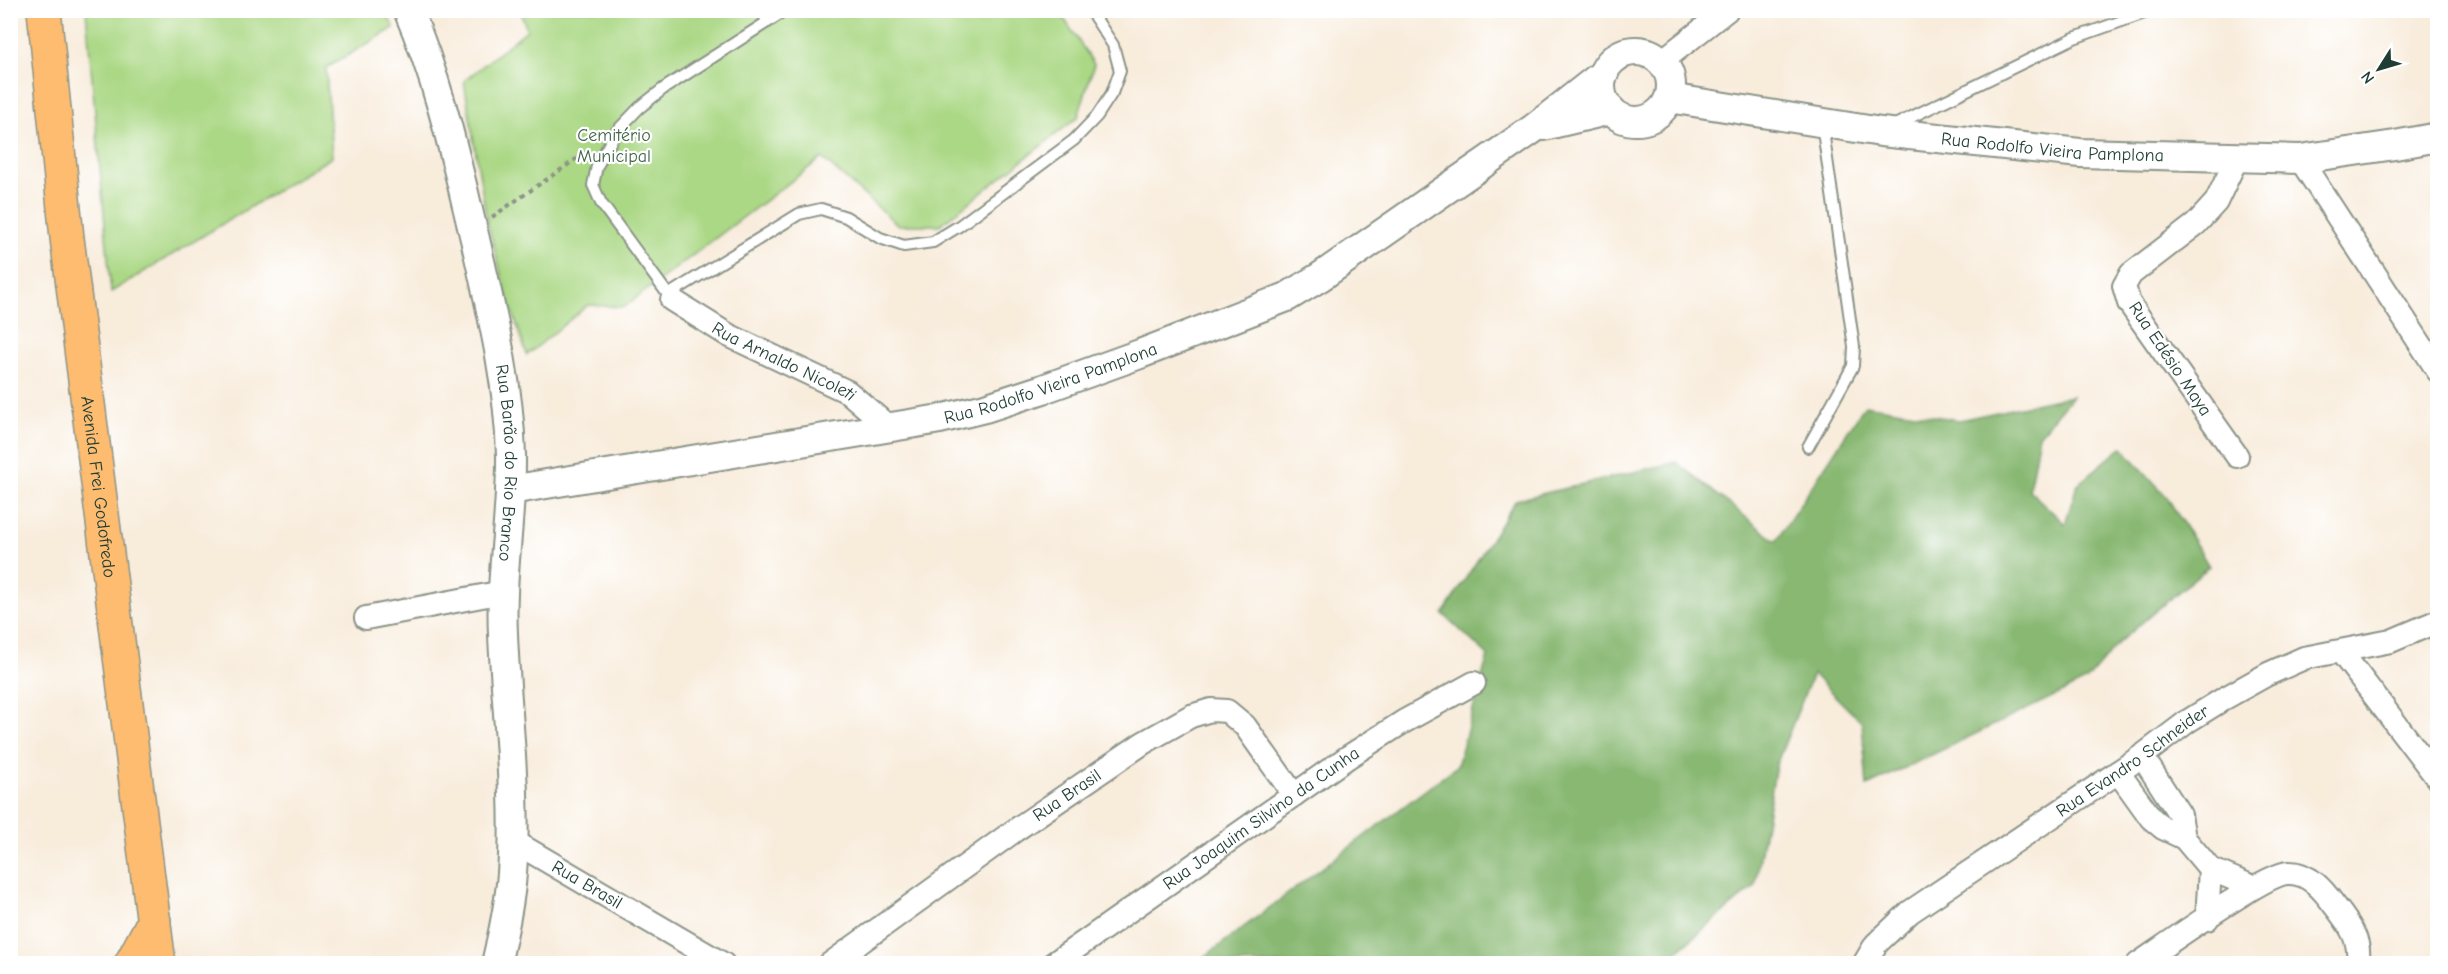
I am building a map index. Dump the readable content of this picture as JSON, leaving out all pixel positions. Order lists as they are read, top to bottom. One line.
{"streets":{"main road":["Avenida Frei Godofredo"],"street":["Rua Rodolfo Vieira Pamplona","Rua Edésio Maya","Rua Arnaldo Nicoleti","Rua Barão do Rio Branco","Rua Evandro Schneider","Rua Brasil","Rua Joaquim Silvino da Cunha"]},"crossings":[["Rua Rodolfo Vieira Pamplona","Rua Edésio Maya"],["Rua Rodolfo Vieira Pamplona","Rua Arnaldo Nicoleti"],["Rua Rodolfo Vieira Pamplona","Rua Barão do Rio Branco"],["Rua Barão do Rio Branco","Rua Brasil"],["Rua Brasil","Rua Joaquim Silvino da Cunha"]],"parks":["Cemitério Municipal"],"north":"bottom left"}
